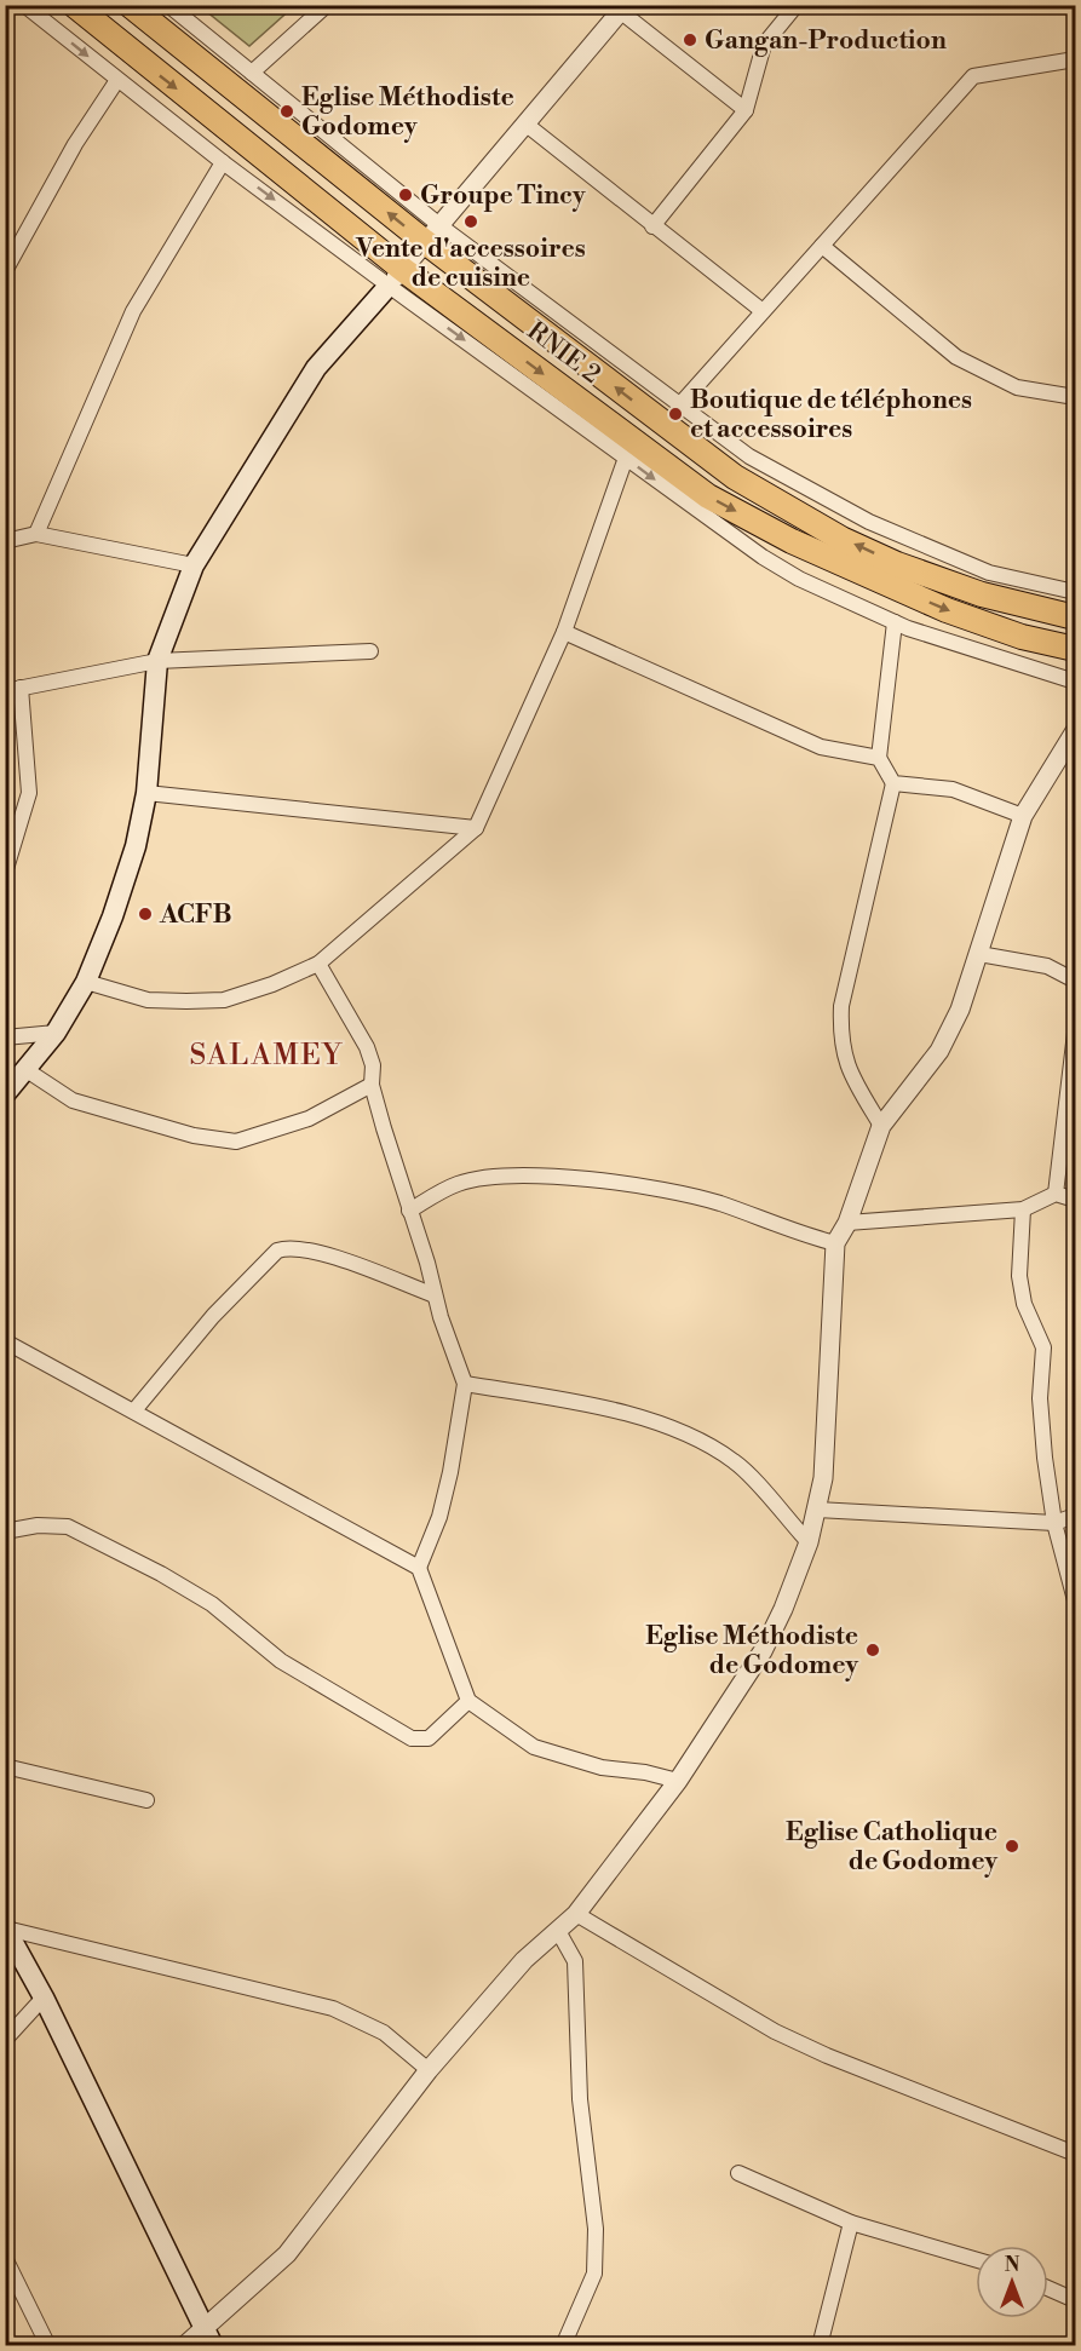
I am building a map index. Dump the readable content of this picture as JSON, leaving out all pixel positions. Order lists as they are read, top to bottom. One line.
{"streets":{"highway":["RNIE 2"]},"districts":["SALAMEY"],"places":["Gangan-Production","Eglise Méthodiste Godomey","Groupe Tincy","Vente d'accessoires de cuisine","Boutique de téléphones et accessoires","ACFB","Eglise Méthodiste de Godomey","Eglise Catholique de Godomey"],"north":"top"}
